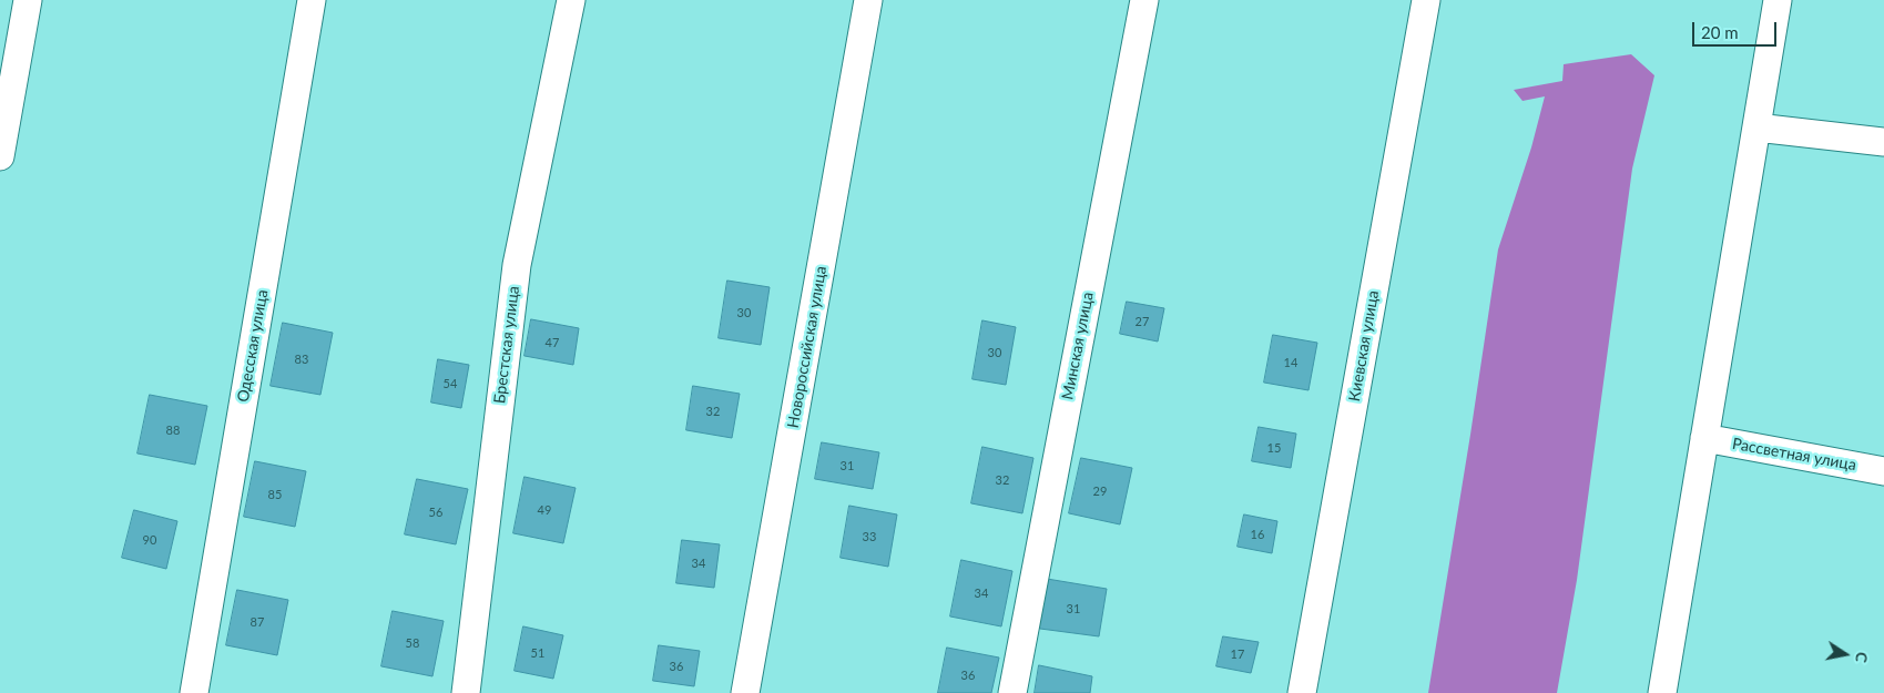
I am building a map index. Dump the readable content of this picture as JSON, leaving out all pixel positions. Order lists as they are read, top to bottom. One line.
{"streets":{"street":["Брестская улица","Одесская улица","Минская улица","Киевская улица","Новороссийская улица","Рассветная улица"]},"house_numbers":["30","27","47","30","83","14","54","32","88","15","31","32","29","85","49","56","16","33","90","34","34","31","87","58","51","17","36","36"],"scale_bar":"20 m","north":"right"}
